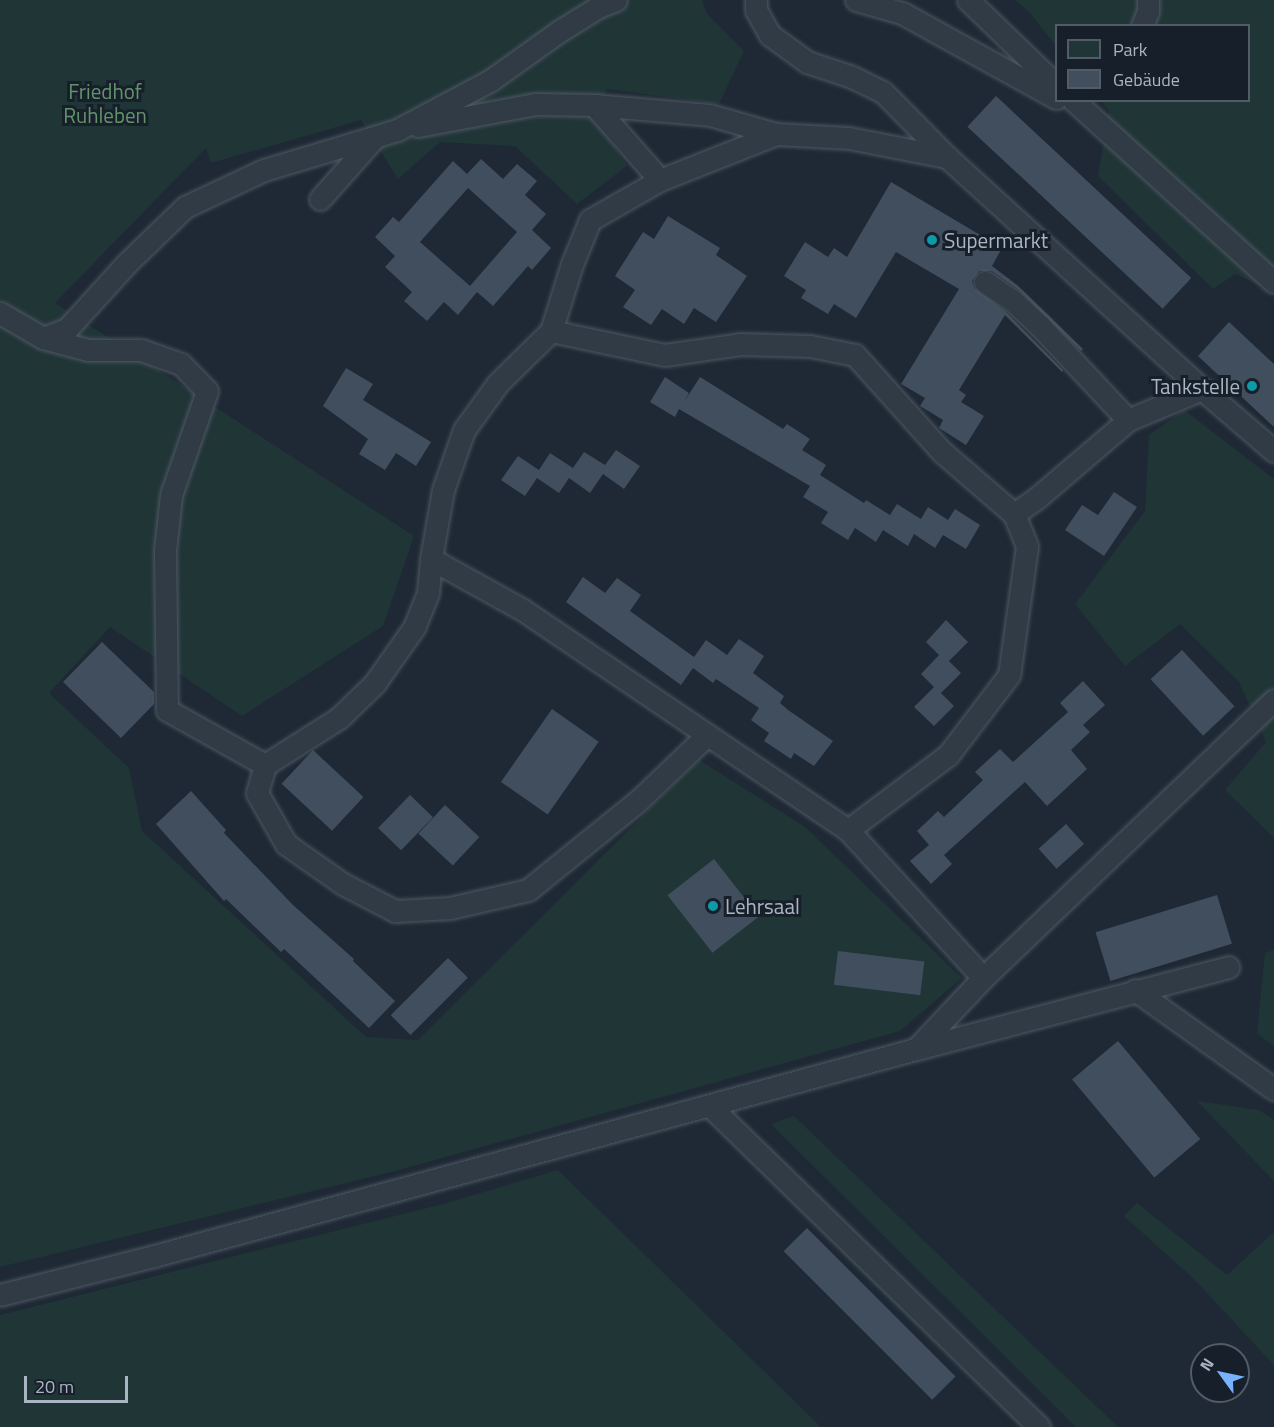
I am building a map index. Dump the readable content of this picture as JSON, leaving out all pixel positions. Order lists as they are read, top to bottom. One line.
{"parks":["Friedhof Ruhleben"],"places":["Supermarkt","Tankstelle","Lehrsaal"],"legend":["Park","Gebäude"],"scale_bar":"20 m","north":"top left"}
